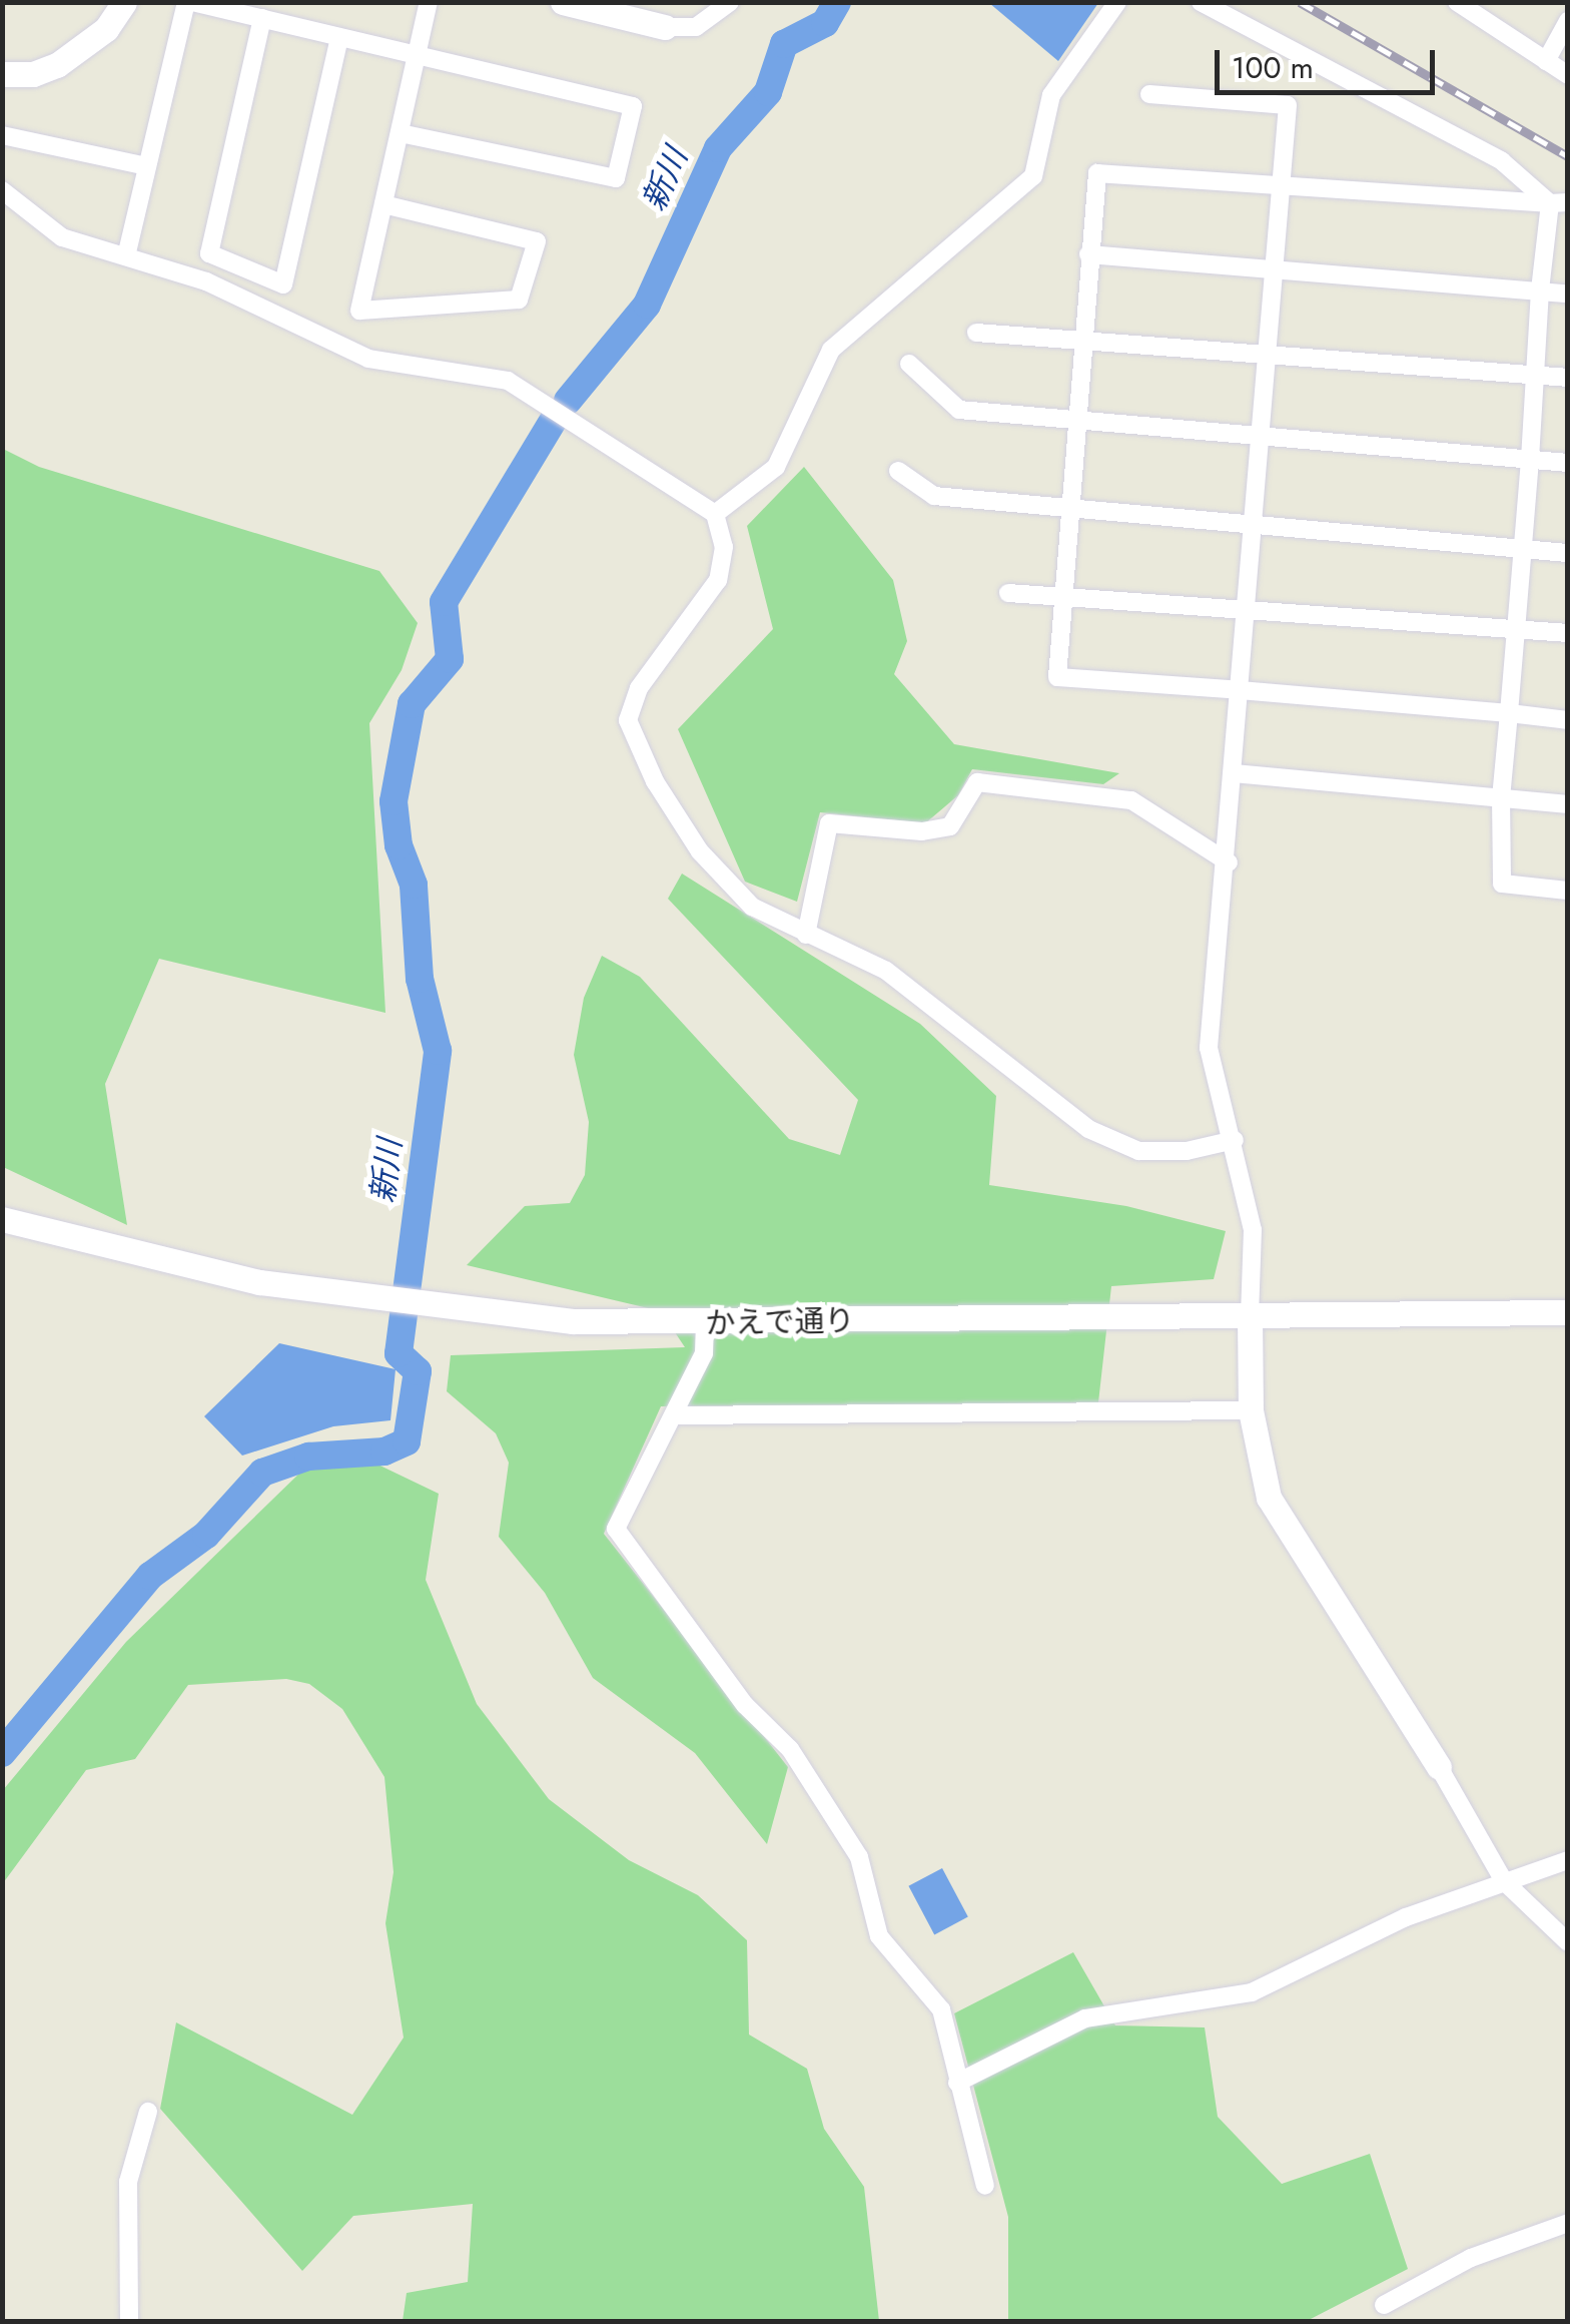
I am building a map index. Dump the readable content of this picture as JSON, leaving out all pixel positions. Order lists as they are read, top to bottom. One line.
{"streets":{"street":["かえで通り"]},"water":["新川"],"scale_bar":"100 m"}
